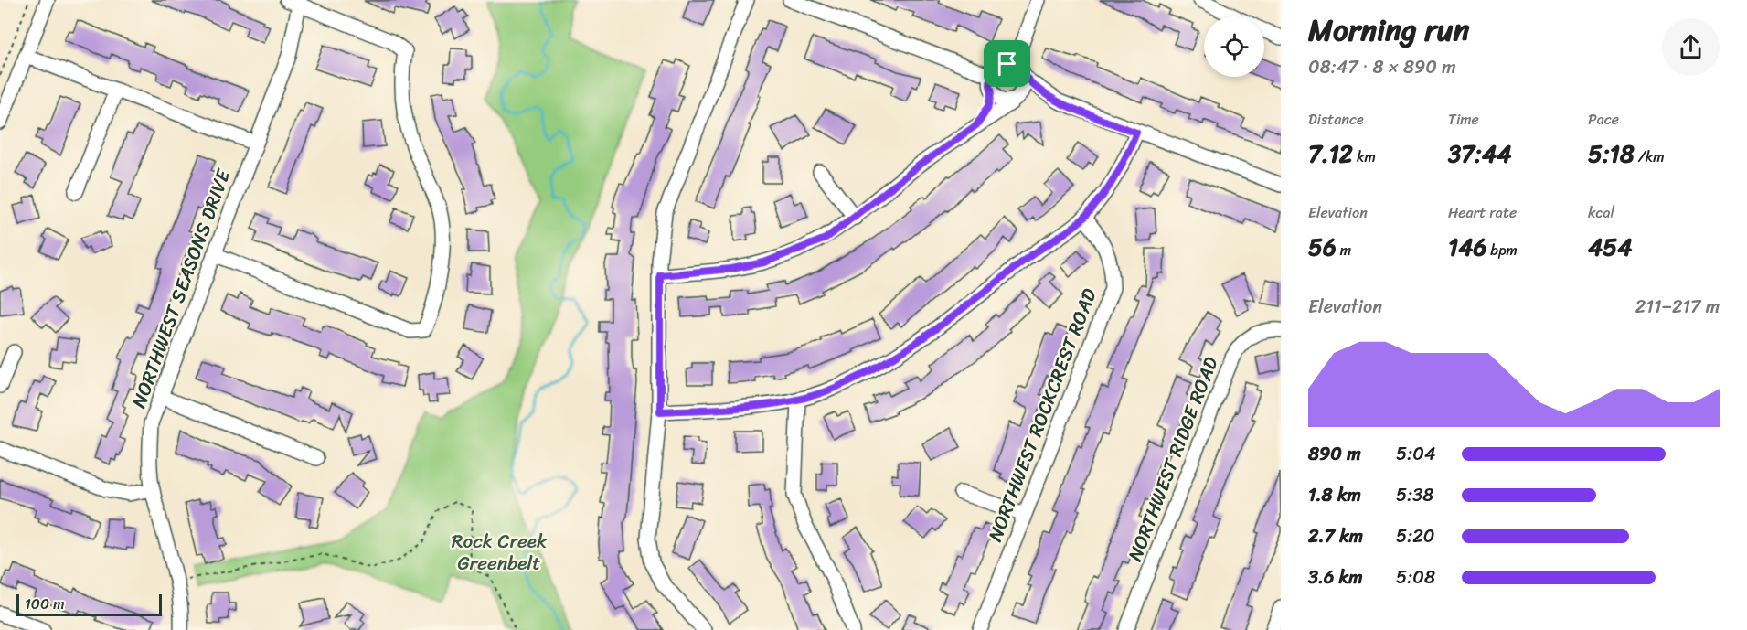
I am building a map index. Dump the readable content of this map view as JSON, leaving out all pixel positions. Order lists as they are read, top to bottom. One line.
{"streets":{"street":["NORTHWEST SEASONS DRIVE","NORTHWEST ROCKCREST ROAD","NORTHWEST RIDGE ROAD"]},"parks":["Rock Creek Greenbelt"],"scale_bar":"100 m","page":{"heading":["Morning run","08:47 · 8 × 890 m"],"stats":[["Distance","7.12 km"],["Time","37:44"],["Pace","5:18 /km"],["Elevation","56 m"],["Heart rate","146 bpm"],["kcal","454"]],"chart":["Elevation","211–217 m"],"list":[{"name":"890 m","note":"5:04"},{"name":"1.8 km","note":"5:38"},{"name":"2.7 km","note":"5:20"},{"name":"3.6 km","note":"5:08"}],"scale":"100 m"}}
